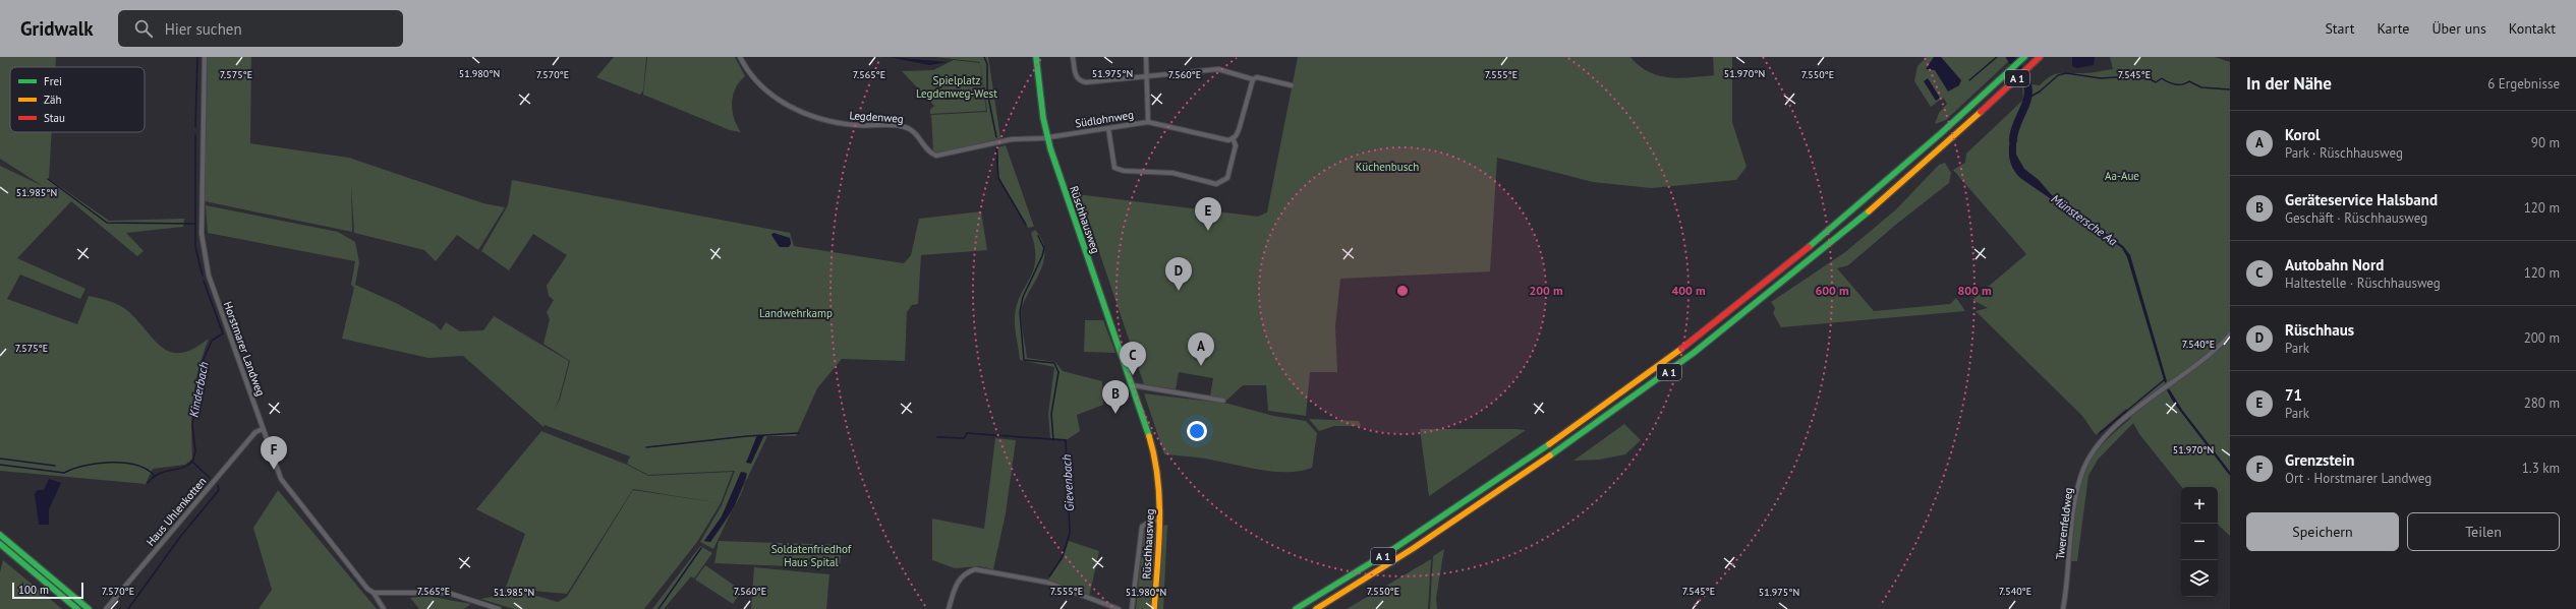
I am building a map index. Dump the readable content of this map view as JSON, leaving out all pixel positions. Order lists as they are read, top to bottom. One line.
{"streets":{"main road":["A 1","Rüschhausweg"],"street":["Legdenweg","Südlohnweg","Horstmarer Landweg","Haus Uhlenkotten","Twerenfeldweg"]},"crossings":[["Legdenweg","Südlohnweg"],["Legdenweg","Rüschhausweg"],["Südlohnweg","Rüschhausweg"],["Horstmarer Landweg","Haus Uhlenkotten"]],"water":["Münstersche Aa","Kinderbach","Gievenbach"],"parks":["Spielplatz Legdenweg-West","Küchenbusch","Aa-Aue","Landwehrkamp","Soldatenfriedhof Haus Spital"],"legend":["Frei","Zäh","Stau"],"scale_bar":"100 m","page":{"header":"Gridwalk","search":"Hier suchen","nav":["Start","Karte","Über uns","Kontakt"],"heading":["In der Nähe","6 Ergebnisse"],"list":[{"mark":"A","name":"Korol","note":"Park · Rüschhausweg","value":"90 m"},{"mark":"B","name":"Geräteservice Halsband","note":"Geschäft · Rüschhausweg","value":"120 m"},{"mark":"C","name":"Autobahn Nord","note":"Haltestelle · Rüschhausweg","value":"120 m"},{"mark":"D","name":"Rüschhaus","note":"Park","value":"200 m"},{"mark":"E","name":"71","note":"Park","value":"280 m"},{"mark":"F","name":"Grenzstein","note":"Ort · Horstmarer Landweg","value":"1.3 km"}],"pins":["E","D","A","C","B","F"],"map_buttons":["+","−"],"buttons":["Speichern","Teilen"],"scale":"100 m"},"coordinates":["51.980°N","51.975°N","51.970°N","7.575°E","7.570°E","7.565°E","7.560°E","7.555°E","7.550°E","7.545°E","51.985°N","7.540°E"],"rings":["200 m","400 m","600 m","800 m"]}
